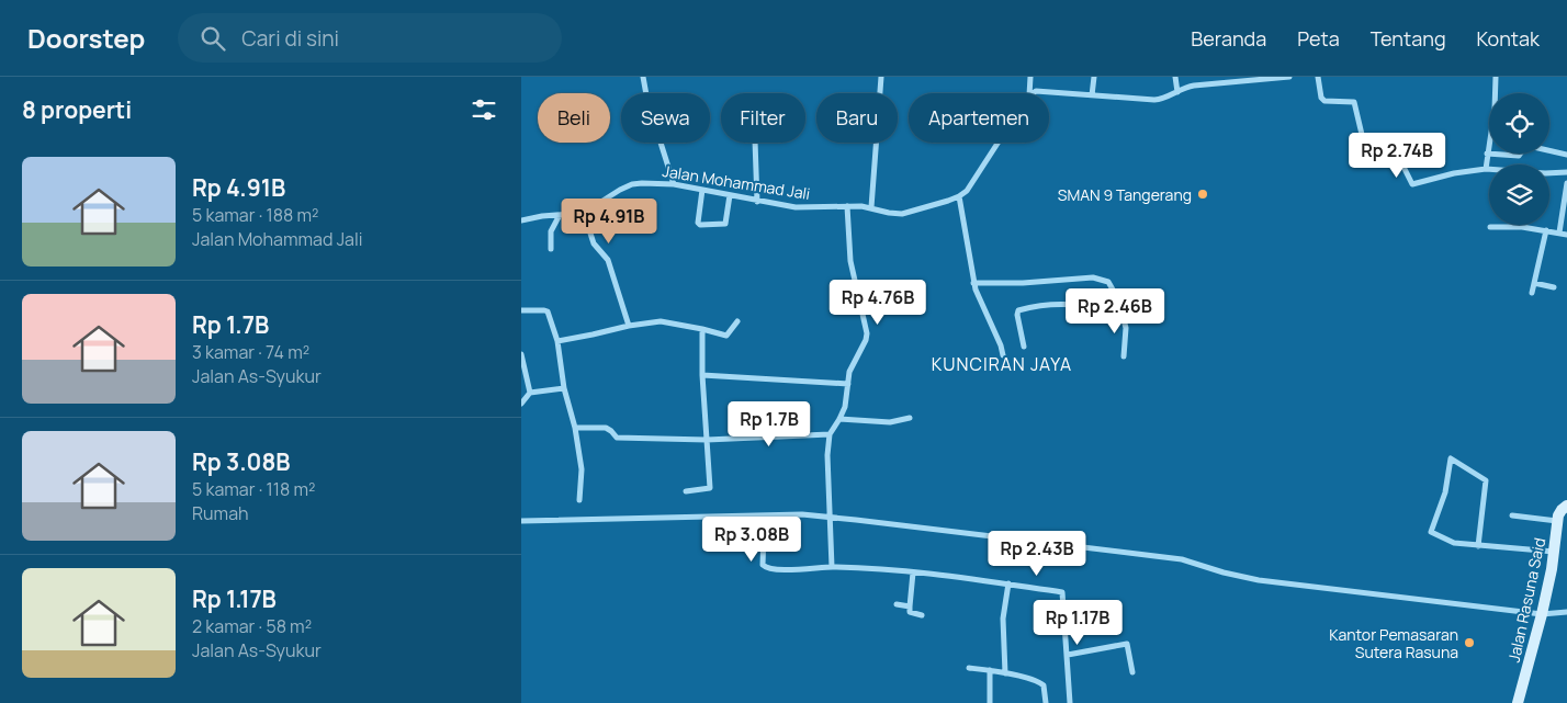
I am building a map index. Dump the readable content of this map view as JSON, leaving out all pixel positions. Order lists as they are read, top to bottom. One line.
{"streets":{"main road":["Jalan Rasuna Said"],"street":["Jalan Mohammad Jali"]},"districts":["KUNCIRAN JAYA"],"places":["SMAN 9 Tangerang","Kantor Pemasaran Sutera Rasuna"],"page":{"header":"Doorstep","search":"Cari di sini","nav":["Beranda","Peta","Tentang","Kontak"],"heading":"8 properti","chip":["Beli","Sewa","Filter","Baru","Apartemen"],"price":["Rp 2.74B","Rp 4.91B","Rp 4.76B","Rp 2.46B","Rp 1.7B","Rp 3.08B","Rp 2.43B","Rp 1.17B"],"list":[{"name":"Rp 4.91B","note":"5 kamar · 188 m² · Jalan Mohammad Jali"},{"name":"Rp 1.7B","note":"3 kamar · 74 m² · Jalan As-Syukur"},{"name":"Rp 3.08B","note":"5 kamar · 118 m² · Rumah"},{"name":"Rp 1.17B","note":"2 kamar · 58 m² · Jalan As-Syukur"}]}}
